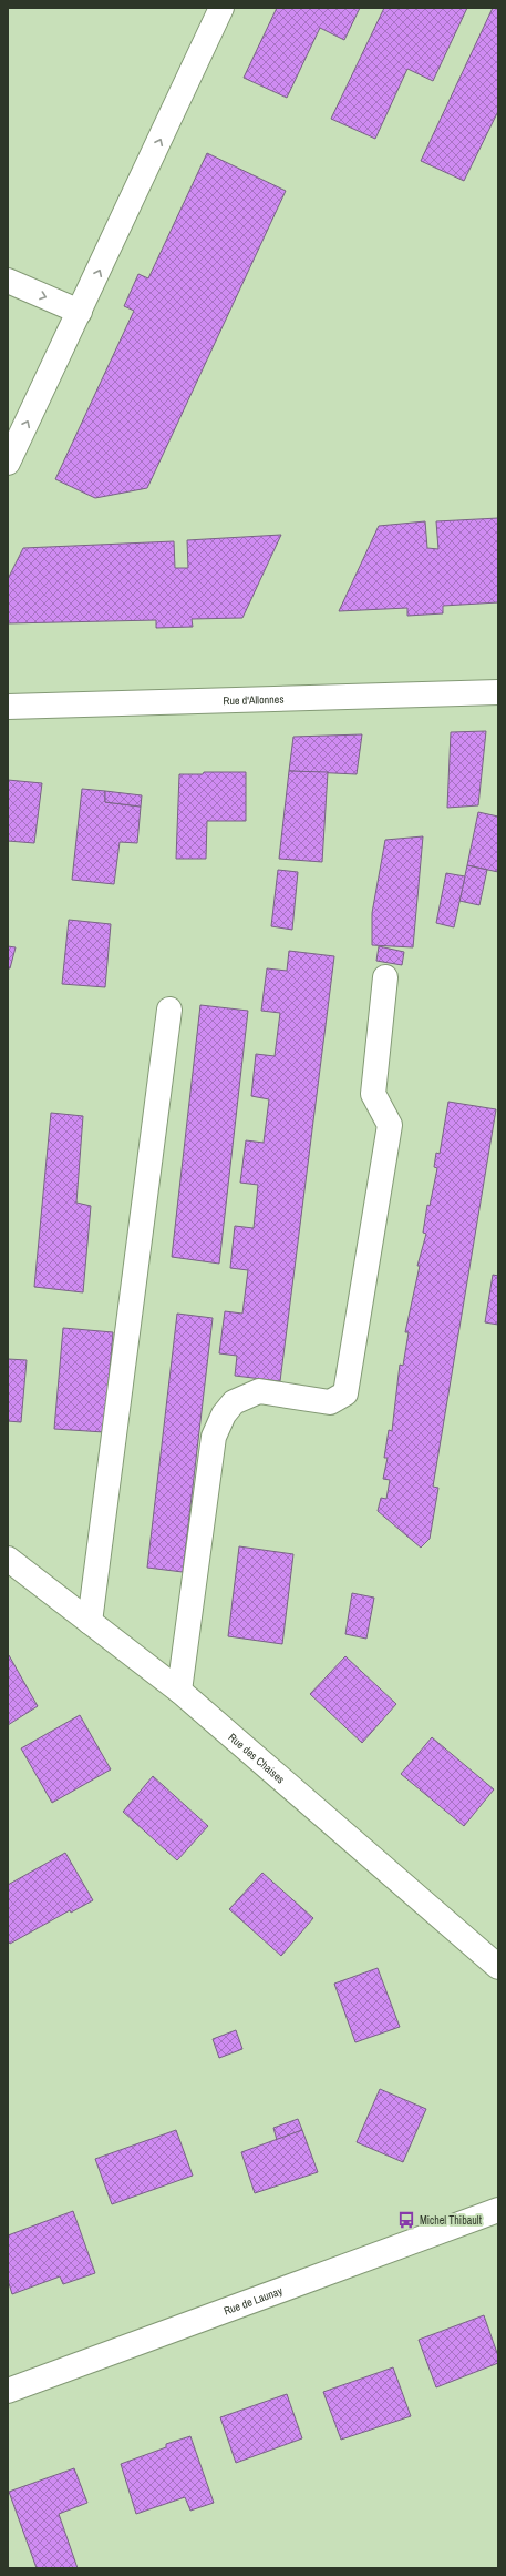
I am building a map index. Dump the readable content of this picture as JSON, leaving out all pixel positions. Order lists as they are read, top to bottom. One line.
{"streets":{"street":["Rue d'Allonnes","Rue des Chaises","Rue de Launay"]},"places":{"bus stop":["Michel Thibault"]}}
